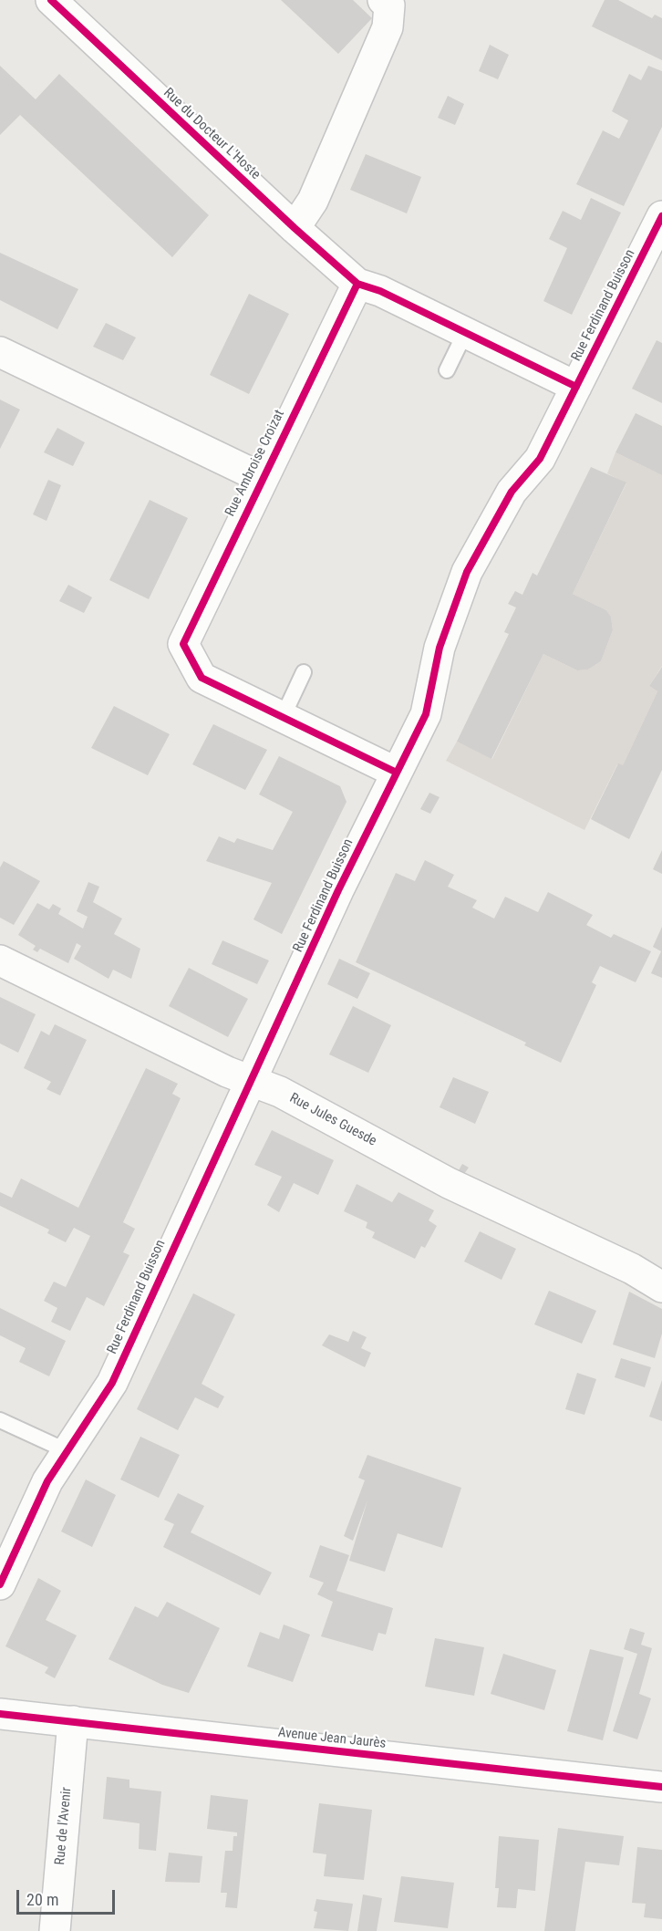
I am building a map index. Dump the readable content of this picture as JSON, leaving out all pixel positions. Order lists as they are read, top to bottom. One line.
{"streets":{"street":["Rue du Docteur L'Hoste","Rue Ferdinand Buisson","Rue Ambroise Croizat","Rue Jules Guesde","Avenue Jean Jaurès","Rue de l'Avenir"]},"crossings":[["Rue du Docteur L'Hoste","Rue Ambroise Croizat"],["Rue Ferdinand Buisson","Rue Ambroise Croizat"],["Rue Ferdinand Buisson","Rue Jules Guesde"],["Avenue Jean Jaurès","Rue de l'Avenir"]],"scale_bar":"20 m"}
